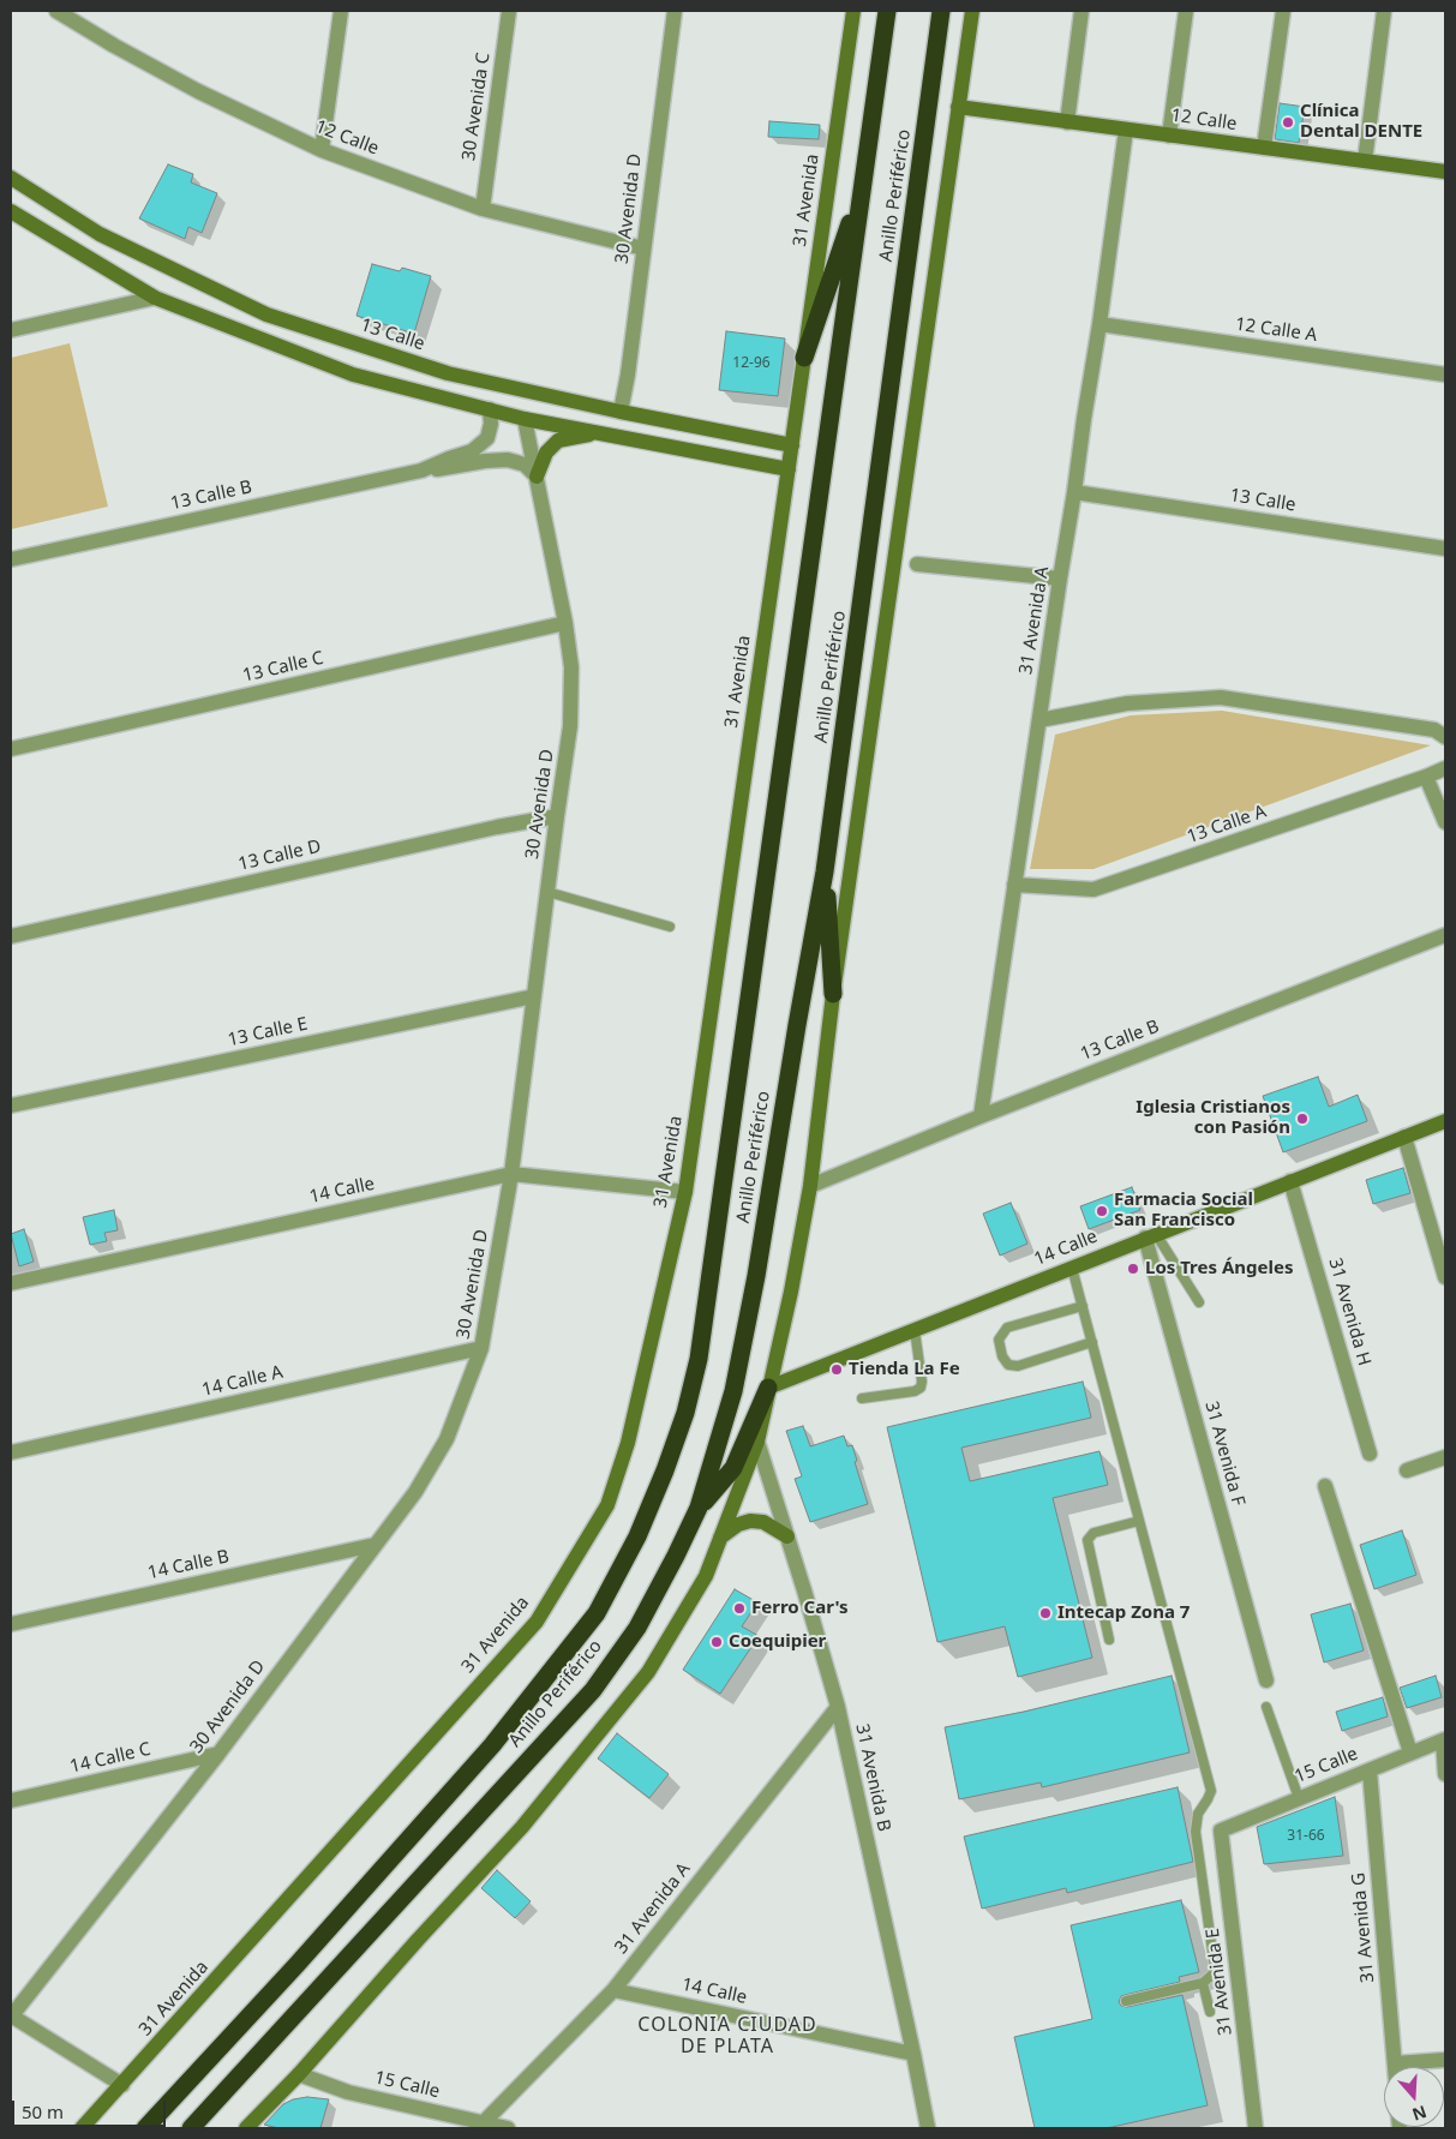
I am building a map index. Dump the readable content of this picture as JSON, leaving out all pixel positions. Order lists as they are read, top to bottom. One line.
{"streets":{"highway":["Anillo Periférico"],"street":["30 Avenida C","12 Calle","31 Avenida","30 Avenida D","12 Calle A","13 Calle","13 Calle B","31 Avenida A","13 Calle C","13 Calle A","13 Calle D","13 Calle E","14 Calle","31 Avenida H","14 Calle A","31 Avenida F","14 Calle B","14 Calle C","15 Calle","31 Avenida B","31 Avenida G","31 Avenida E"]},"crossings":[["30 Avenida C","12 Calle"],["12 Calle","30 Avenida D"],["12 Calle","31 Avenida A"],["31 Avenida","13 Calle"],["31 Avenida","14 Calle"],["30 Avenida D","13 Calle"],["30 Avenida D","13 Calle B"],["30 Avenida D","13 Calle C"],["30 Avenida D","13 Calle D"],["30 Avenida D","13 Calle E"],["30 Avenida D","14 Calle"],["30 Avenida D","14 Calle A"],["30 Avenida D","14 Calle B"],["30 Avenida D","14 Calle C"],["12 Calle A","31 Avenida A"],["13 Calle","31 Avenida A"],["13 Calle B","31 Avenida A"],["31 Avenida A","13 Calle A"],["31 Avenida A","14 Calle"],["31 Avenida A","15 Calle"],["31 Avenida A","31 Avenida B"],["14 Calle","31 Avenida H"],["14 Calle","31 Avenida F"],["14 Calle","31 Avenida B"],["15 Calle","31 Avenida G"],["15 Calle","31 Avenida E"]],"districts":["COLONIA CIUDAD DE PLATA"],"places":["Clínica Dental DENTE","Iglesia Cristianos con Pasión","Farmacia Social San Francisco","Los Tres Ángeles","Tienda La Fe","Ferro Car's","Intecap Zona 7","Coequipier"],"house_numbers":["12-96","31-66"],"scale_bar":"50 m","north":"bottom"}
